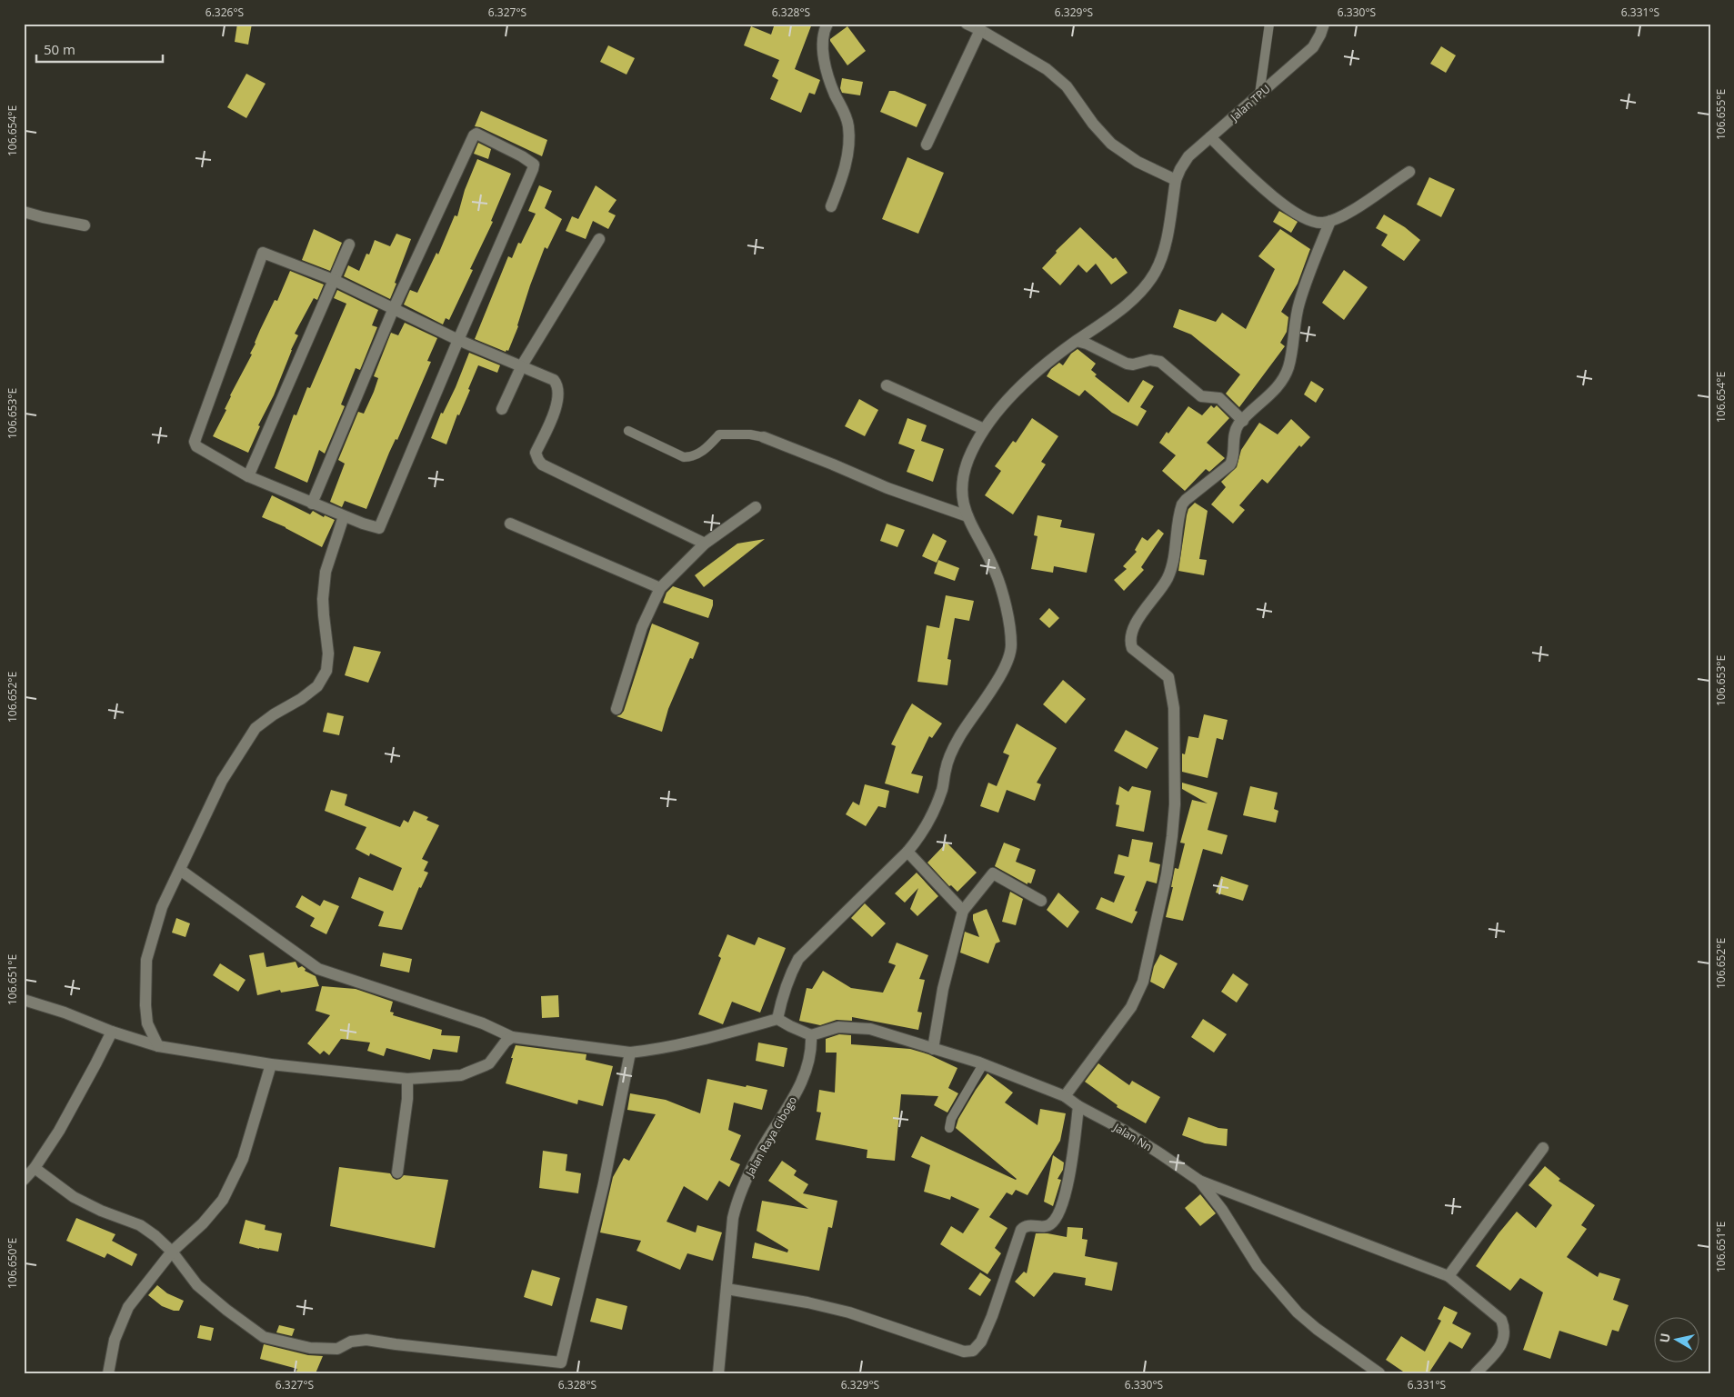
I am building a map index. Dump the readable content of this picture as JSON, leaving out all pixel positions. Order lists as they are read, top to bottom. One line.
{"streets":{"street":["Jalan TPU","Jalan Raya Cibogo","Jalan Nn"]},"crossings":[["Jalan Raya Cibogo","Jalan Nn"]],"scale_bar":"50 m","north":"left","coordinates":["6.326°S","6.327°S","6.328°S","6.329°S","6.330°S","6.331°S","106.655°E","106.654°E","106.653°E","106.652°E","106.651°E","106.650°E"]}
